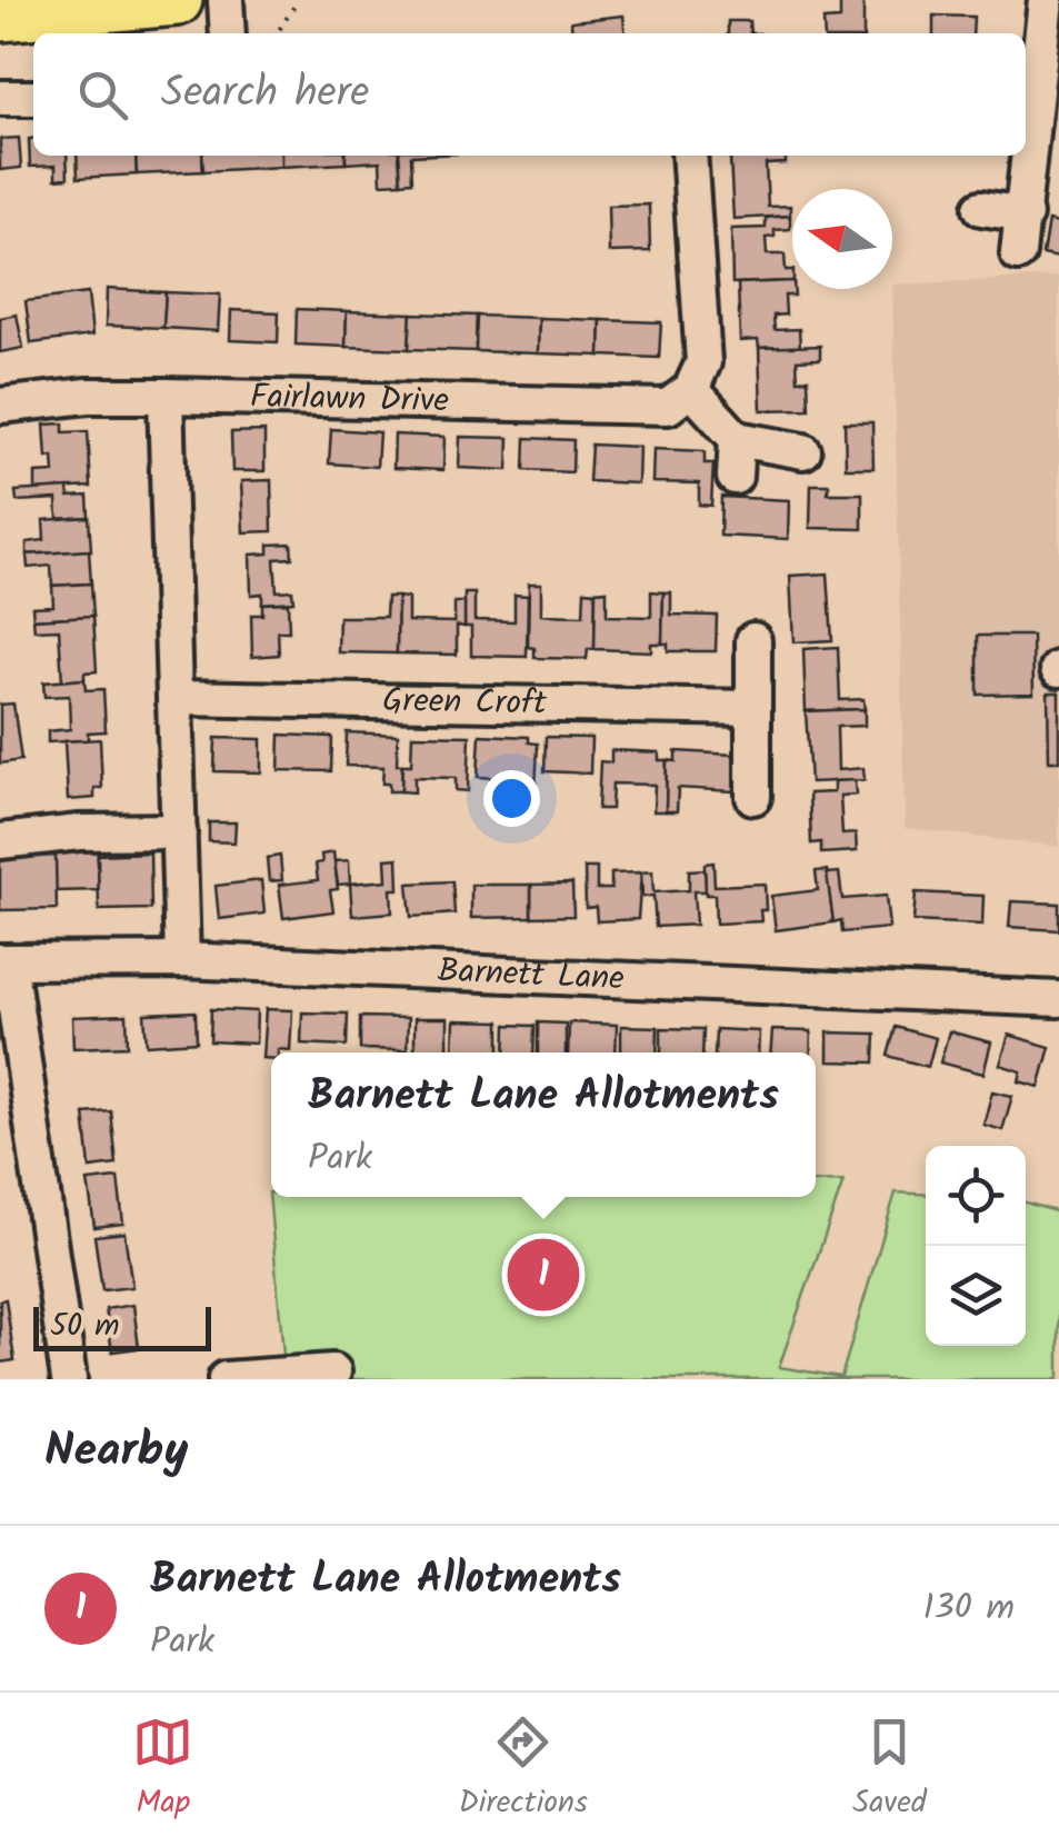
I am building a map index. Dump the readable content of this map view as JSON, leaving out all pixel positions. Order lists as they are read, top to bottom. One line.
{"streets":{"street":["Fairlawn Drive","Green Croft","Barnett Lane"]},"scale_bar":"50 m","north":"left","page":{"search":"Search here","popup":["Barnett Lane Allotments","Park"],"pins":"1","scale":"50 m","heading":"Nearby","list":[{"mark":"1","name":"Barnett Lane Allotments","note":"Park","value":"130 m"}],"nav":["Map","Directions","Saved"]}}
